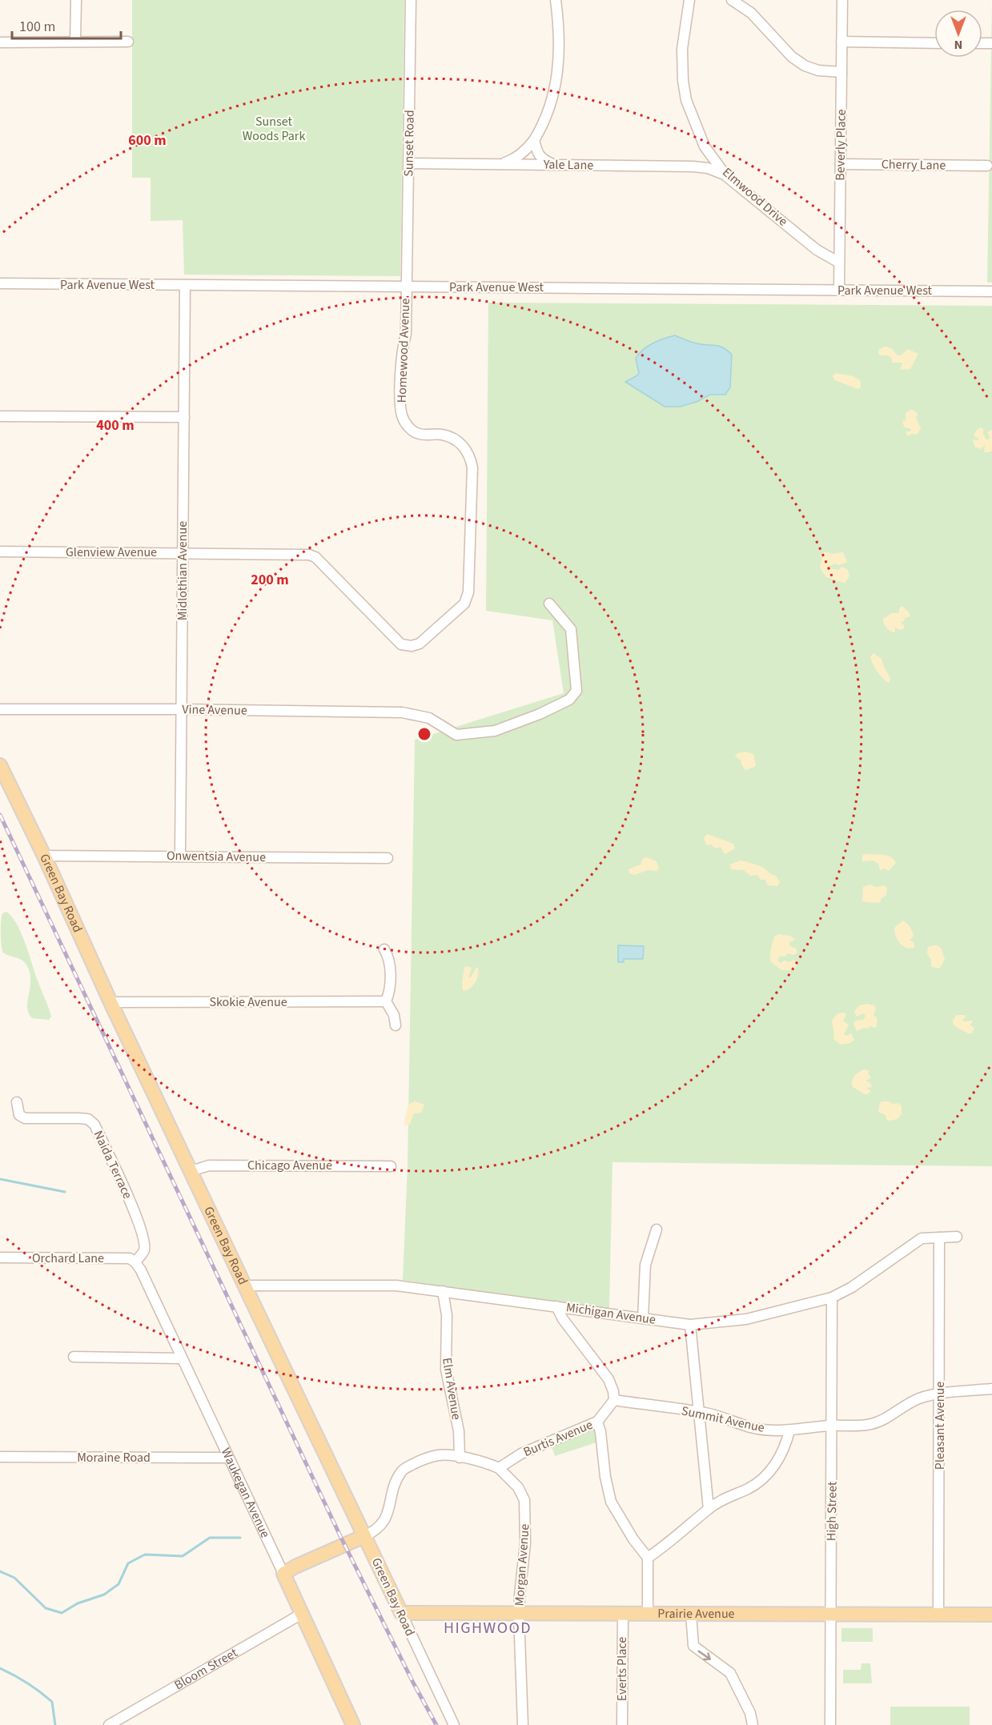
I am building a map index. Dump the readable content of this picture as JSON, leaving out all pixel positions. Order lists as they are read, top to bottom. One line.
{"streets":{"main road":["Green Bay Road","Waukegan Avenue","Prairie Avenue"],"street":["Sunset Road","Beverly Place","Yale Lane","Cherry Lane","Elmwood Drive","Park Avenue West","Homewood Avenue","Glenview Avenue","Midlothian Avenue","Vine Avenue","Onwentsia Avenue","Skokie Avenue","Naida Terrace","Chicago Avenue","Orchard Lane","Michigan Avenue","Elm Avenue","Summit Avenue","Pleasant Avenue","Burtis Avenue","Moraine Road","High Street","Morgan Avenue","Everts Place","Bloom Street"]},"crossings":[["Sunset Road","Yale Lane"],["Sunset Road","Park Avenue West"],["Sunset Road","Homewood Avenue"],["Beverly Place","Cherry Lane"],["Beverly Place","Elmwood Drive"],["Beverly Place","Park Avenue West"],["Yale Lane","Elmwood Drive"],["Park Avenue West","Homewood Avenue"],["Park Avenue West","Midlothian Avenue"],["Homewood Avenue","Glenview Avenue"],["Glenview Avenue","Midlothian Avenue"],["Midlothian Avenue","Vine Avenue"],["Midlothian Avenue","Onwentsia Avenue"],["Onwentsia Avenue","Green Bay Road"],["Green Bay Road","Skokie Avenue"],["Green Bay Road","Chicago Avenue"],["Green Bay Road","Michigan Avenue"],["Green Bay Road","Elm Avenue"],["Green Bay Road","Burtis Avenue"],["Green Bay Road","Morgan Avenue"],["Green Bay Road","Prairie Avenue"],["Naida Terrace","Orchard Lane"],["Naida Terrace","Waukegan Avenue"],["Orchard Lane","Waukegan Avenue"],["Michigan Avenue","Elm Avenue"],["Michigan Avenue","Pleasant Avenue"],["Michigan Avenue","High Street"],["Elm Avenue","Burtis Avenue"],["Elm Avenue","Morgan Avenue"],["Elm Avenue","Prairie Avenue"],["Summit Avenue","Pleasant Avenue"],["Summit Avenue","High Street"],["Pleasant Avenue","Prairie Avenue"],["Burtis Avenue","Morgan Avenue"],["Burtis Avenue","Prairie Avenue"],["Moraine Road","Waukegan Avenue"],["Waukegan Avenue","Bloom Street"],["High Street","Prairie Avenue"],["Morgan Avenue","Prairie Avenue"],["Prairie Avenue","Everts Place"]],"districts":["HIGHWOOD"],"parks":["Sunset Woods Park"],"scale_bar":"100 m","north":"bottom","rings":["600 m","400 m","200 m"]}
